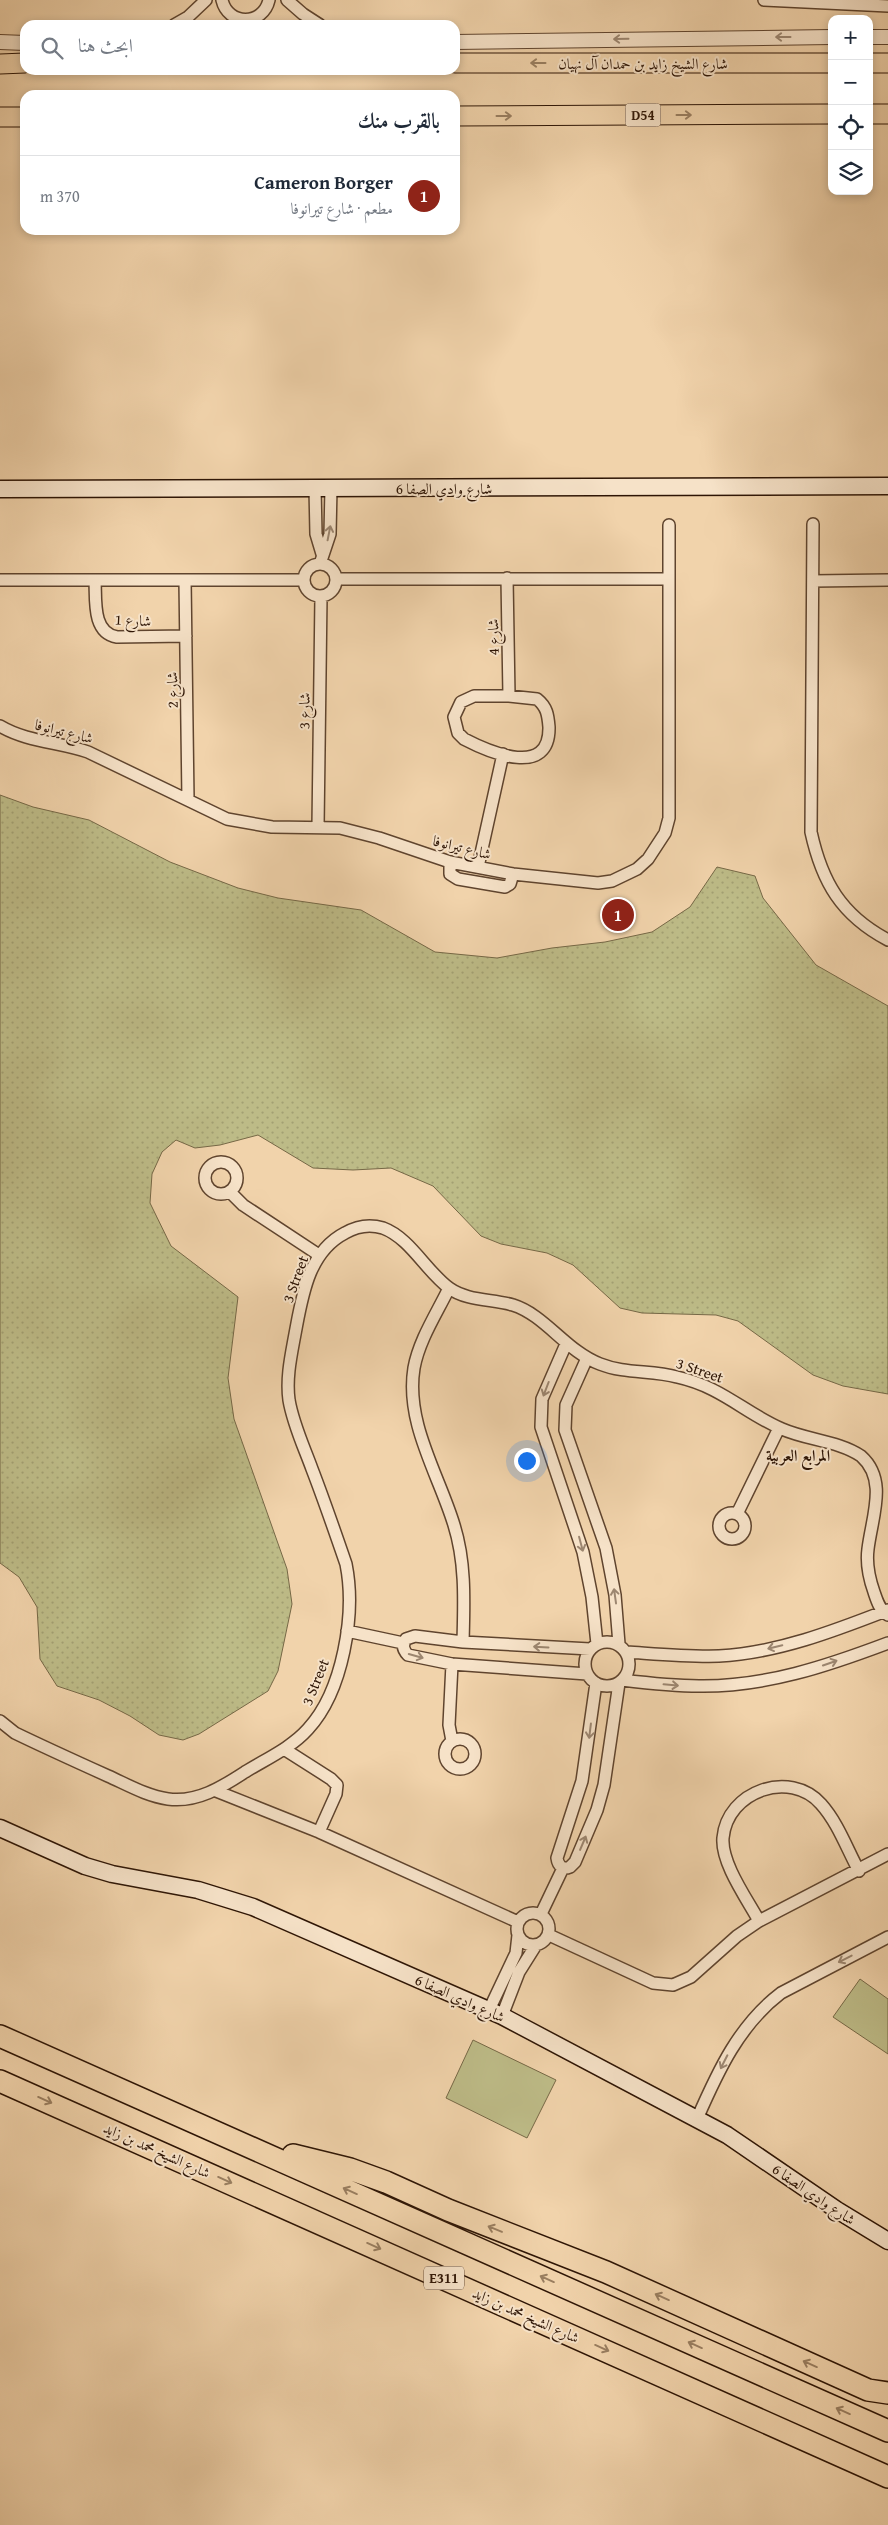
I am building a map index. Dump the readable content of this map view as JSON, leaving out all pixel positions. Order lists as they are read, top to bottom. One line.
{"streets":{"highway":["شارع الشيخ محمد بن زايد","E311"],"main road":["شارع الشيخ زايد بن حمدان آل نهيان","D54","شارع وادي الصفا 6"],"street":["شارع 1","شارع 4","شارع 2","شارع 3","شارع تيرانوفا","3 Street"]},"crossings":[["شارع 1","شارع 2"],["شارع 2","شارع تيرانوفا"],["شارع 3","شارع تيرانوفا"]],"districts":["المرابع العربية"],"page":{"map_buttons":["+","−"],"search":"ابحث هنا","heading":"بالقرب منك","list":[{"mark":"1","name":"Cameron Borger","note":"مطعم · شارع تيرانوفا","value":"370 m"}],"pins":"1"}}
